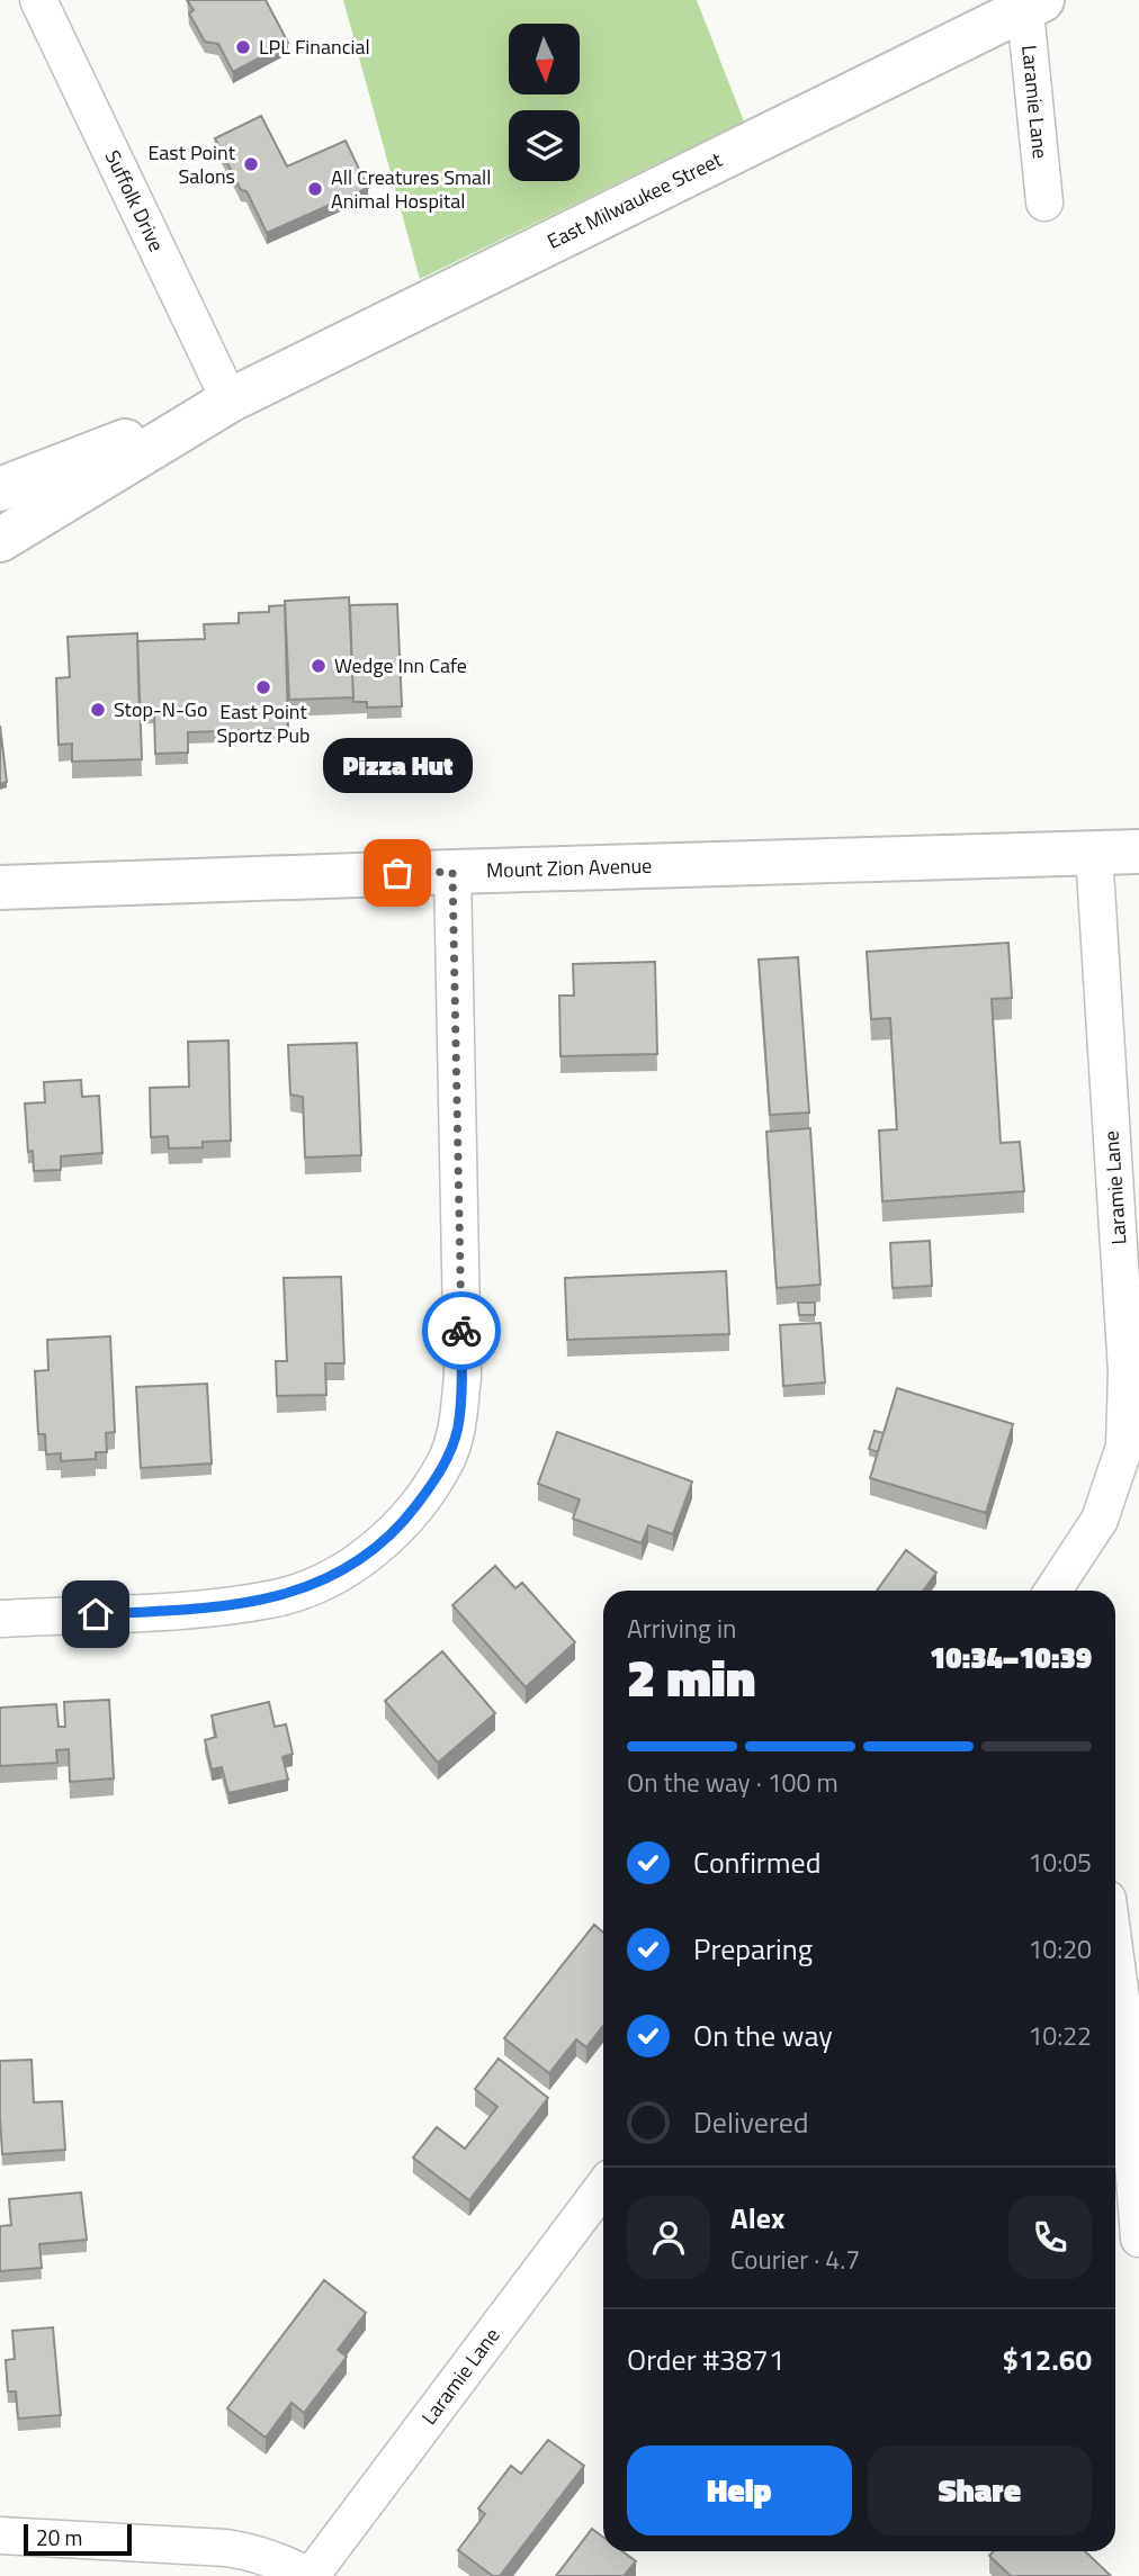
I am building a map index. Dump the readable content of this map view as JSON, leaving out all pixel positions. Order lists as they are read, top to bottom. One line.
{"streets":{"main road":["East Milwaukee Street","Mount Zion Avenue"],"street":["Laramie Lane","Suffolk Drive"]},"crossings":[["Laramie Lane","East Milwaukee Street"],["Laramie Lane","Mount Zion Avenue"],["Suffolk Drive","East Milwaukee Street"]],"places":["LPL Financial","East Point Salons","All Creatures Small Animal Hospital","Wedge Inn Cafe","East Point Sportz Pub","Stop-N-Go","Pizza Hut"],"scale_bar":"20 m","north":"bottom","page":{"bubble":"Pizza Hut","heading":["2 min","Arriving in","10:34–10:39"],"panel":["Alex","Courier · 4.7","Order #3871","$12.60"],"bar":"On the way · 100 m","list":[["Confirmed","10:05"],["Preparing","10:20"],["On the way","10:22"],"Delivered"],"buttons":["Help","Share"],"scale":"20 m"}}
